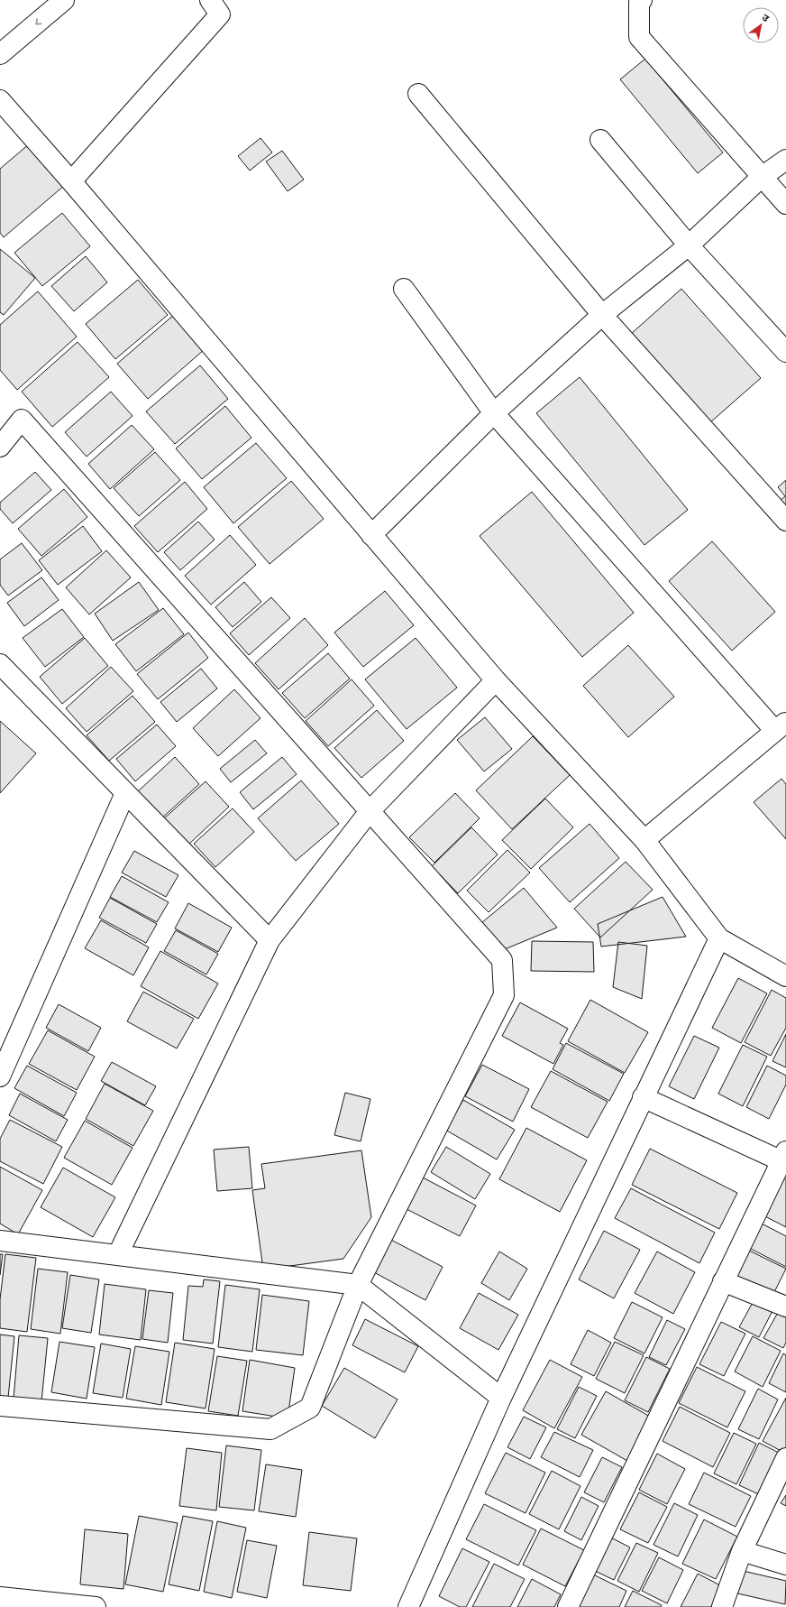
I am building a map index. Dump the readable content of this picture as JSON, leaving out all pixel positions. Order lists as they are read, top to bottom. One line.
{"north":"top right"}
